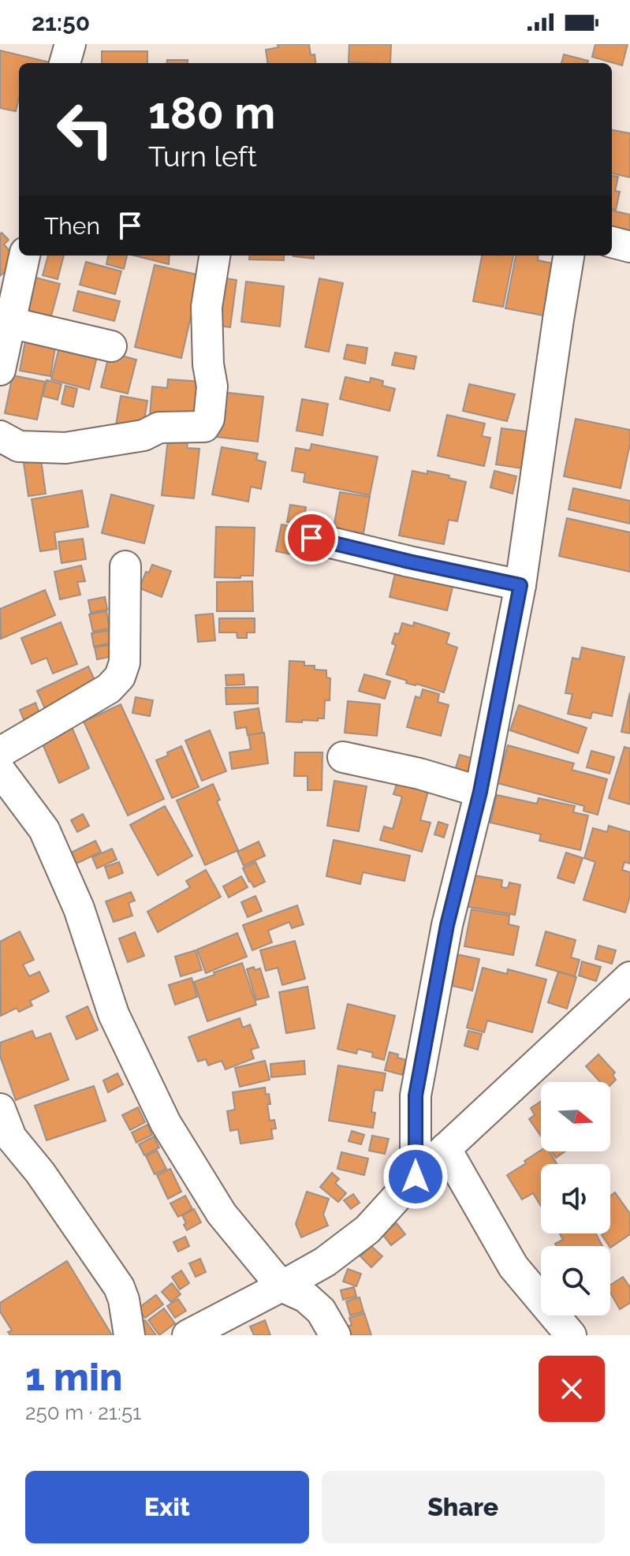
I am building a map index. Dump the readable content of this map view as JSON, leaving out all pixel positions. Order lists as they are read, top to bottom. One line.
{"north":"right","page":{"status":"21:50","turn":["180 m","Turn left"],"then":"Then","heading":["1 min","250 m · 21:51"],"buttons":["Exit","Share"]}}
